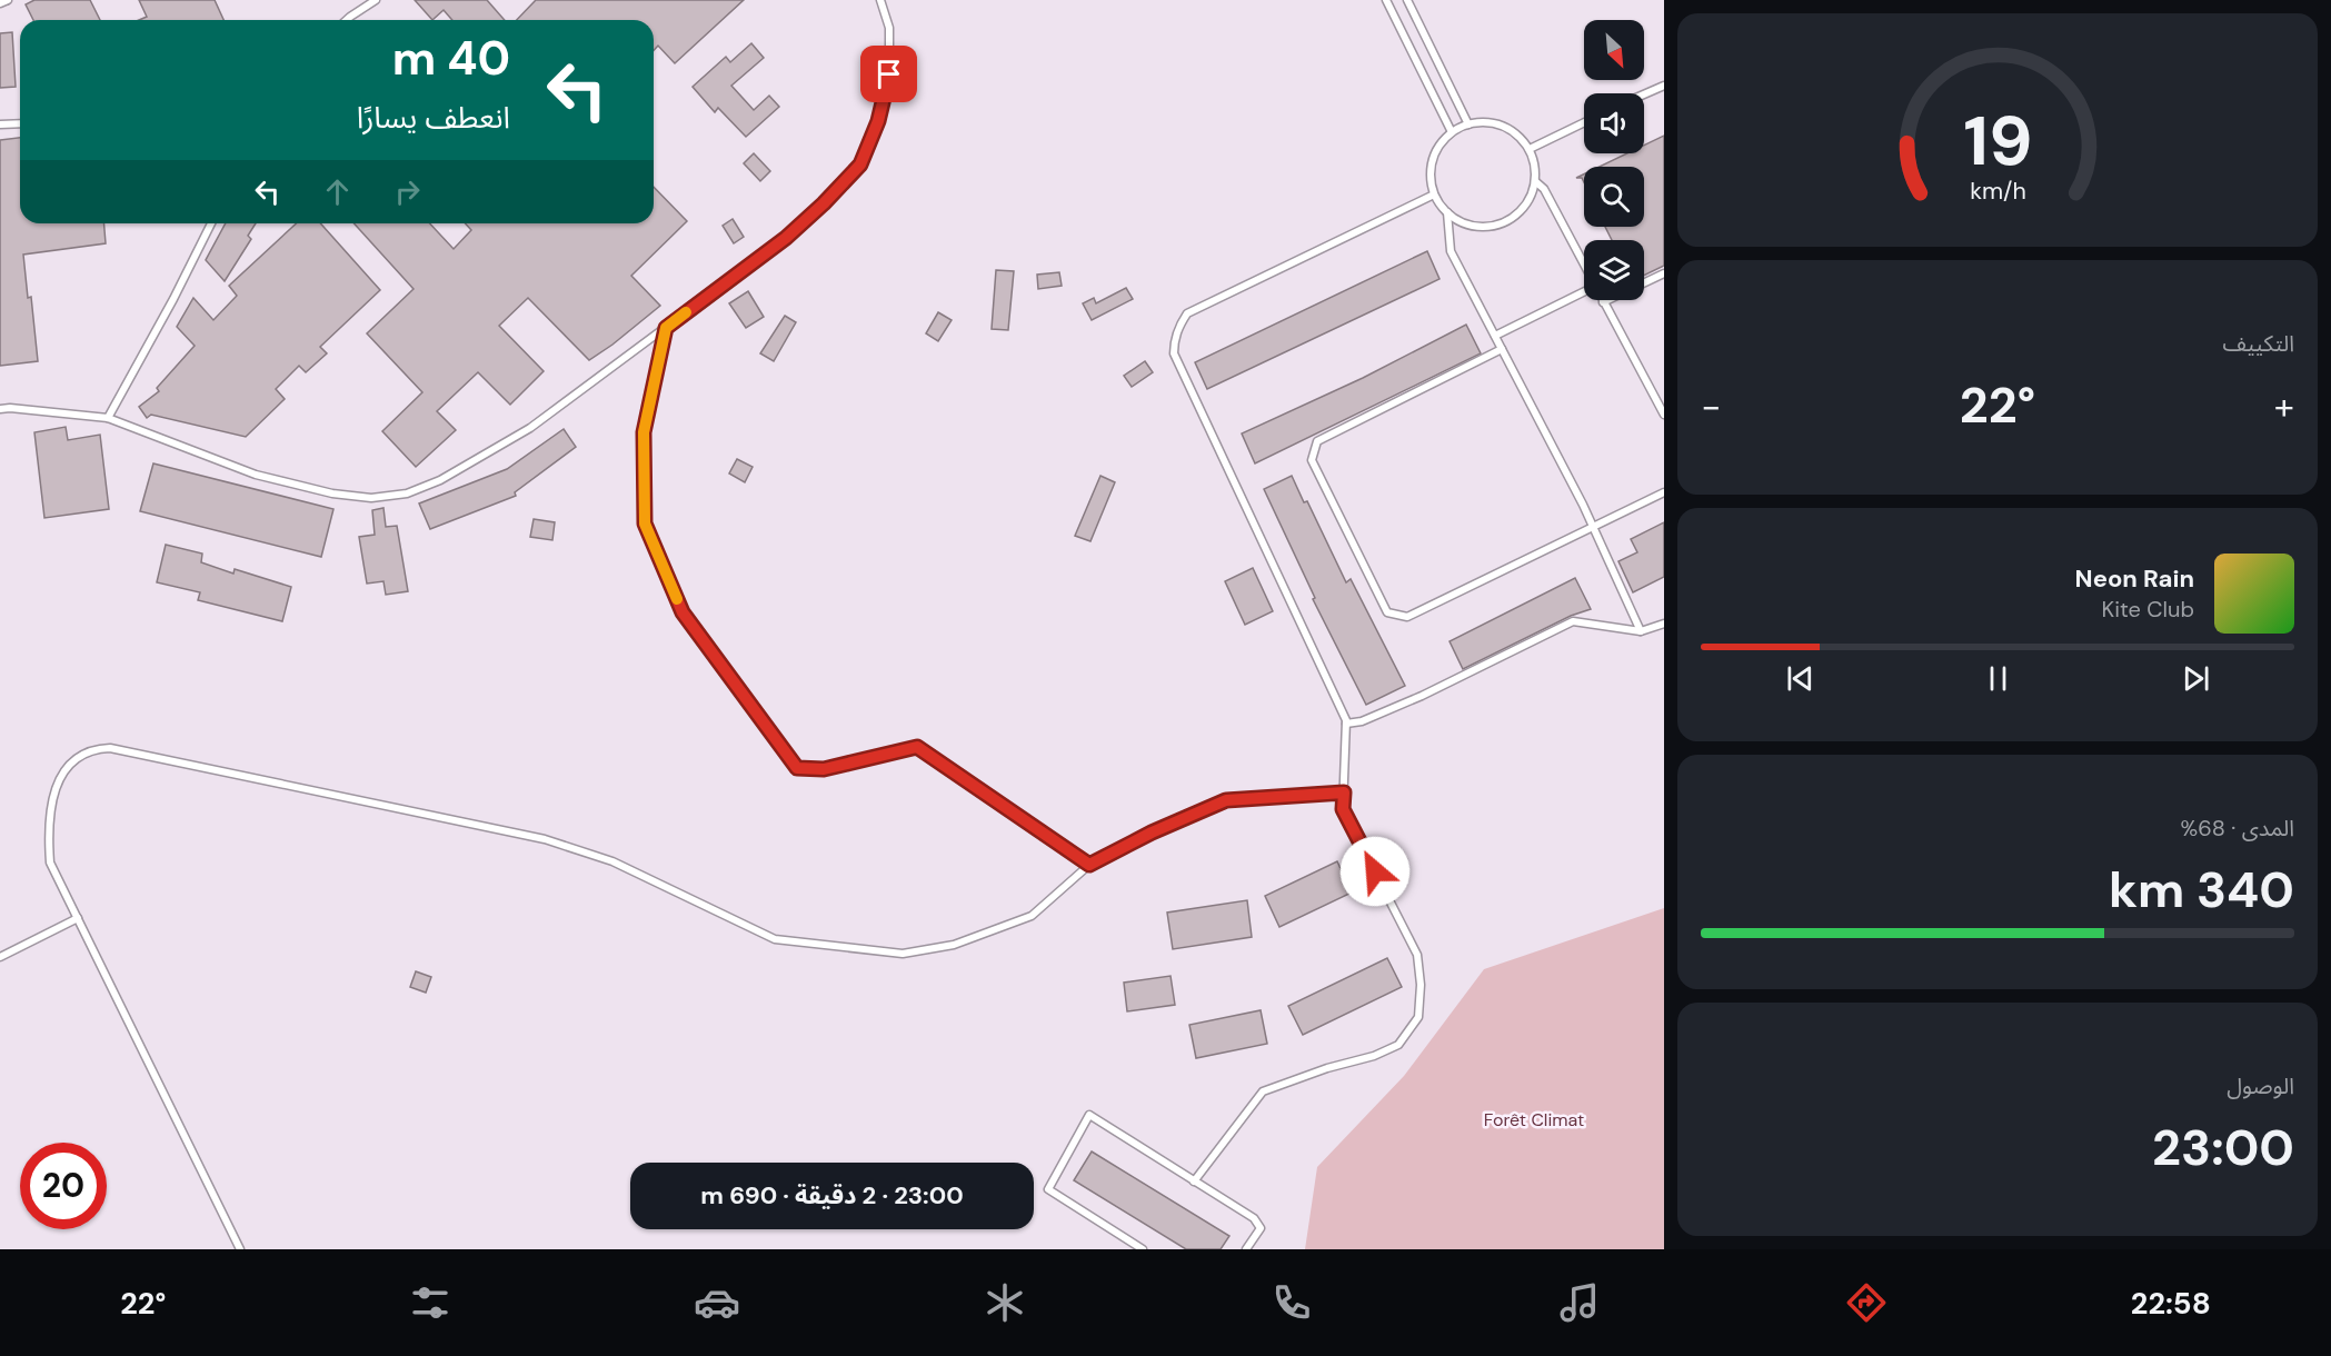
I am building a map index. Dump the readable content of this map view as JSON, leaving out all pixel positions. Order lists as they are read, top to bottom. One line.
{"parks":["Forêt Climat"],"north":"bottom right","page":{"turn":["40 m","انعطف يسارًا"],"tile":["التكييف",["المدى · 68%","340 km"],["الوصول","23:00"]],"heat":["−","22°","+"],"song":["Neon Rain","Kite Club"],"limit":"20","trip":"23:00 · 2 دقيقة · 690 m","tabs":["22:58","22°"],"gauge":["19","km/h"]}}
